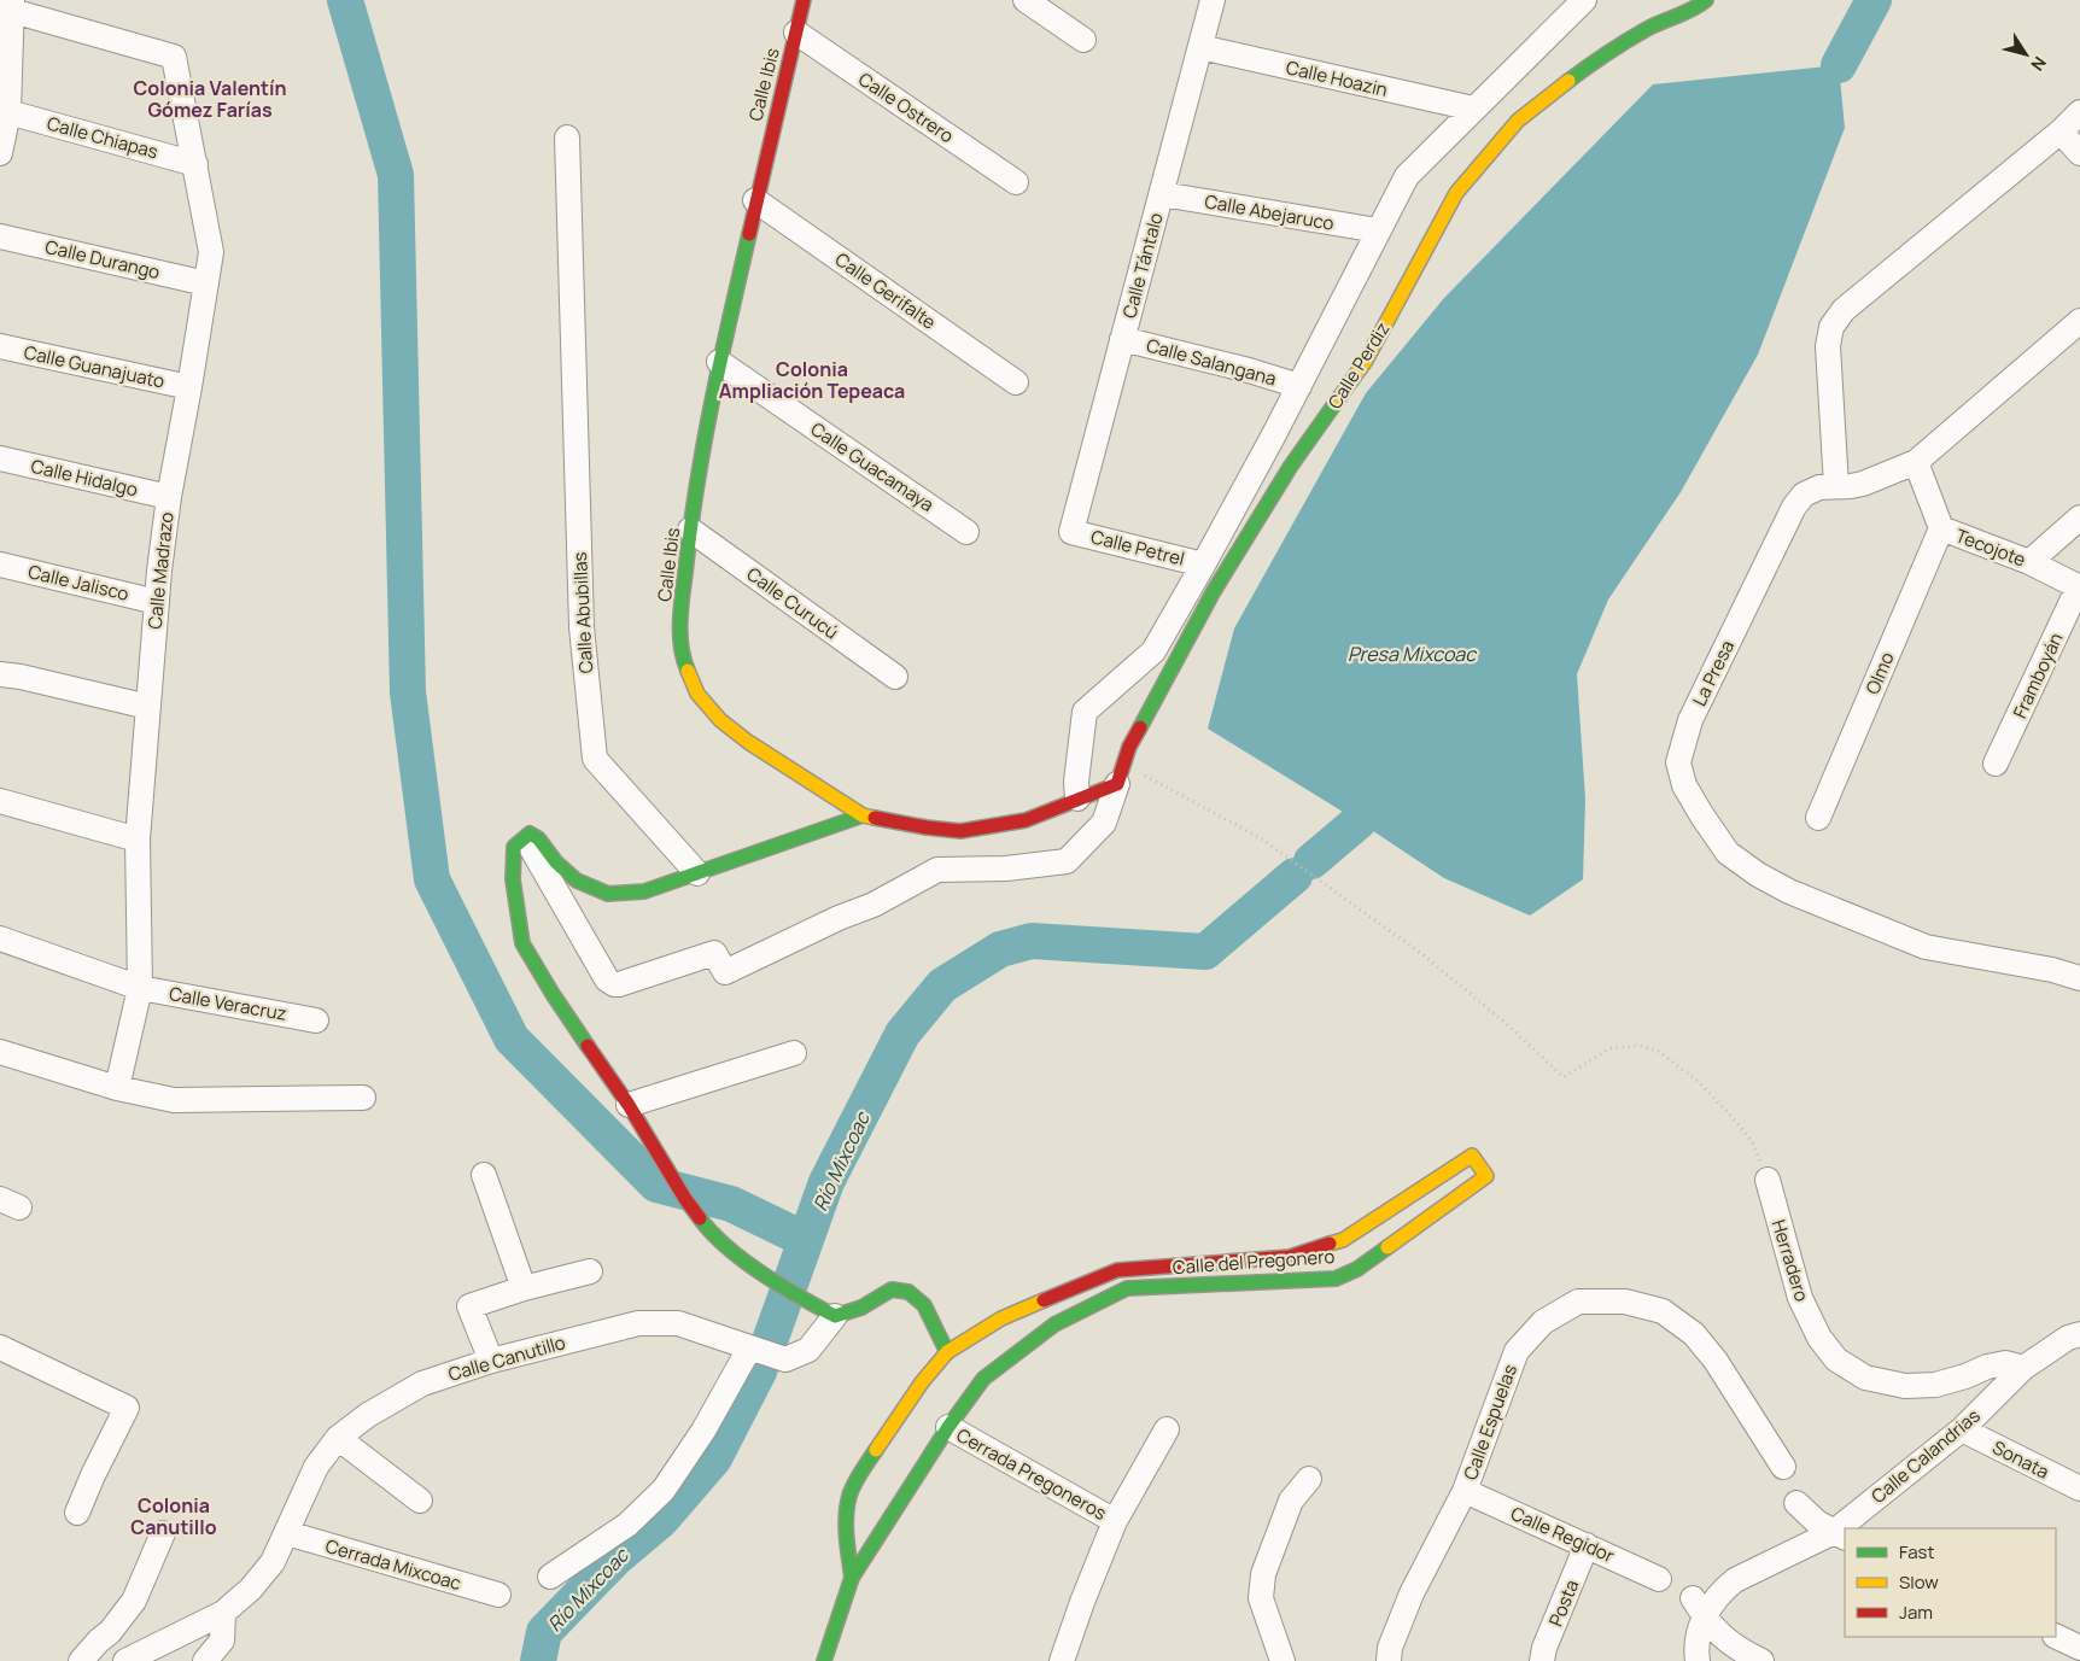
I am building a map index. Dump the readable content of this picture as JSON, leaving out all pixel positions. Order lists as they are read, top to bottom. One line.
{"streets":{"street":["Calle Hoazin","Calle Ibis","Calle Ostrero","Calle Chiapas","Calle Abejaruco","Calle Durango","Calle Tántalo","Calle Gerifalte","Calle Salangana","Calle Perdiz","Calle Guanajuato","Calle Guacamaya","Calle Hidalgo","Calle Petrel","Tecojote","Calle Madrazo","Calle Jalisco","Calle Curucú","Calle Abubillas","La Presa","Olmo","Framboyán","Calle Veracruz","Herradero","Calle del Pregonero","Calle Canutillo","Calle Espuelas","Calle Calandrias","Sonata","Cerrada Pregoneros","Calle Regidor","Cerrada Mixcoac","Posta"]},"crossings":[["Calle Hoazin","Calle Tántalo"],["Calle Ibis","Calle Ostrero"],["Calle Ibis","Calle Gerifalte"],["Calle Ibis","Calle Perdiz"],["Calle Ibis","Calle Guacamaya"],["Calle Ibis","Calle Curucú"],["Calle Chiapas","Calle Madrazo"],["Calle Abejaruco","Calle Tántalo"],["Calle Durango","Calle Madrazo"],["Calle Tántalo","Calle Salangana"],["Calle Tántalo","Calle Petrel"],["Calle Guanajuato","Calle Madrazo"],["Calle Hidalgo","Calle Madrazo"],["Tecojote","Olmo"],["Tecojote","Framboyán"],["Calle Madrazo","Calle Jalisco"],["Calle Madrazo","Calle Veracruz"],["Herradero","Calle Calandrias"],["Calle del Pregonero","Cerrada Pregoneros"],["Calle Canutillo","Cerrada Mixcoac"],["Calle Espuelas","Calle Regidor"],["Calle Calandrias","Sonata"],["Calle Regidor","Posta"]],"districts":["Colonia Valentín Gómez Farías","Colonia Ampliación Tepeaca","Colonia Canutillo"],"water":["Presa Mixcoac","Río Mixcoac"],"legend":["Fast","Slow","Jam"],"north":"bottom right"}
